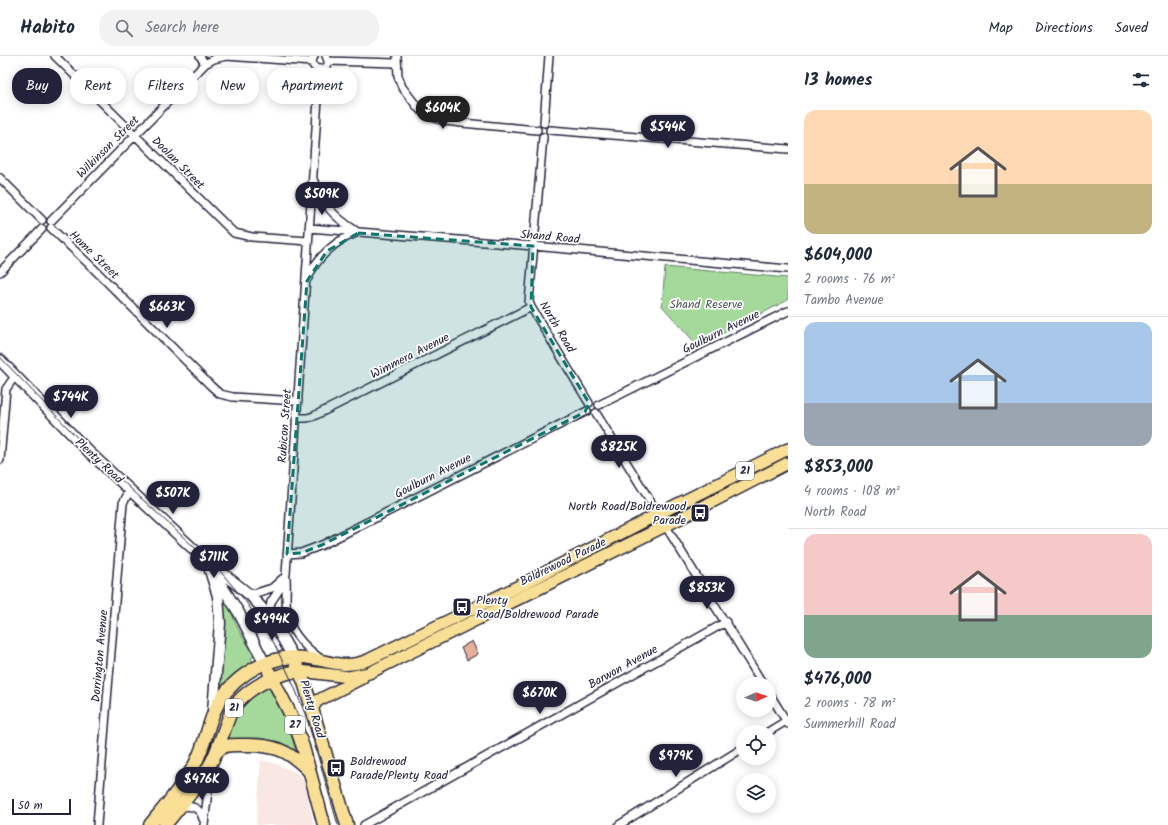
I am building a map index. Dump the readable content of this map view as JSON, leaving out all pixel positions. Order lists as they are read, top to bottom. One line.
{"streets":{"highway":["Plenty Road","21","27"],"main road":["Boldrewood Parade"],"street":["Wilkinson Street","Doolan Street","Shand Road","Home Street","North Road","Goulburn Avenue","Wimmera Avenue","Rubicon Street","Dorrington Avenue","Barwon Avenue"]},"crossings":[["Wilkinson Street","Doolan Street"],["Wilkinson Street","Home Street"],["Doolan Street","Rubicon Street"],["Shand Road","North Road"],["Shand Road","Rubicon Street"],["Home Street","Rubicon Street"],["North Road","Goulburn Avenue"],["North Road","Wimmera Avenue"],["Goulburn Avenue","Rubicon Street"],["Wimmera Avenue","Rubicon Street"],["Rubicon Street","Plenty Road"],["Rubicon Street","Boldrewood Parade"],["Plenty Road","21"],["Plenty Road","Boldrewood Parade"],["Plenty Road","Dorrington Avenue"],["21","Boldrewood Parade"]],"parks":["Shand Reserve"],"places":{"bus stop":["North Road/Boldrewood Parade","Plenty Road/Boldrewood Parade","Boldrewood Parade/Plenty Road"]},"scale_bar":"50 m","north":"right","page":{"header":"Habito","search":"Search here","nav":["Map","Directions","Saved"],"heading":"13 homes","chip":["Buy","Rent","Filters","New","Apartment"],"price":["$604K","$544K","$509K","$663K","$744K","$825K","$507K","$711K","$853K","$494K","$670K","$979K","$476K"],"list":[{"name":"$604,000","note":"2 rooms · 76 m² · Tambo Avenue"},{"name":"$853,000","note":"4 rooms · 108 m² · North Road"},{"name":"$476,000","note":"2 rooms · 78 m² · Summerhill Road"}],"scale":"50 m"}}
